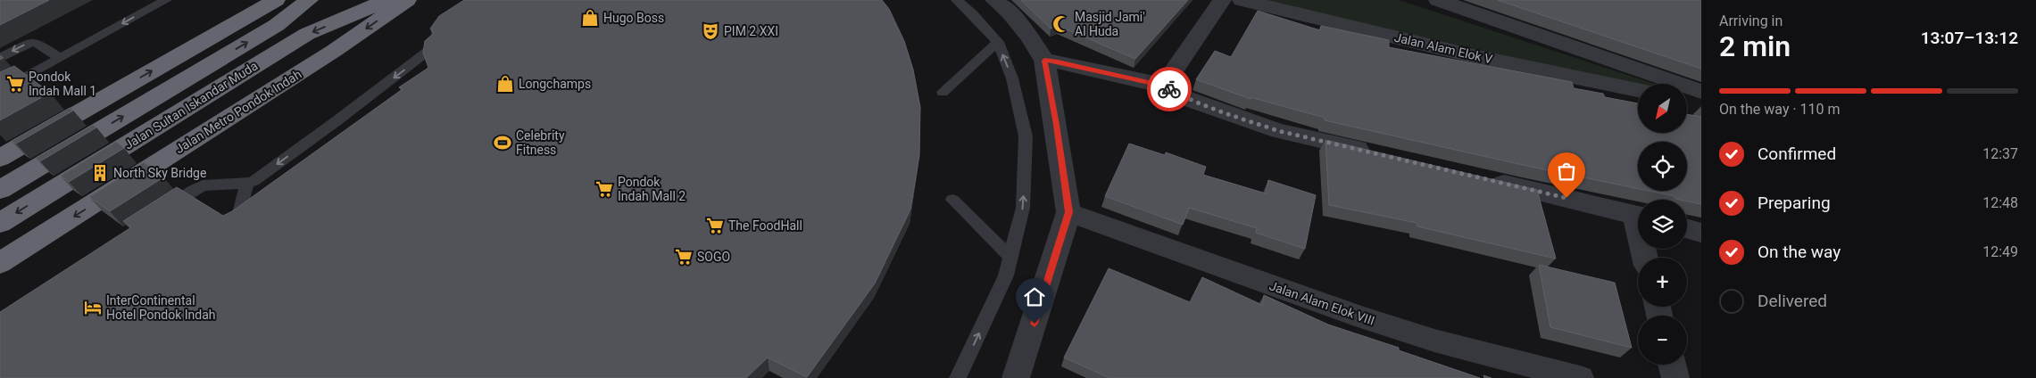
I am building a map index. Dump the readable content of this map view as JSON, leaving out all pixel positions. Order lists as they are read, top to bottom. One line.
{"streets":{"highway":["Jalan Sultan Iskandar Muda","Jalan Metro Pondok Indah"],"street":["Jalan Alam Elok V","Jalan Alam Elok VIII"]},"places":{"shop":["Hugo Boss","Longchamps"],"mosque":["Masjid Jami' Al Huda"],"theatre":["PIM 2 XXI"],"supermarket":["Pondok Indah Mall 1","Pondok Indah Mall 2","The FoodHall","SOGO"],"sports":["Celebrity Fitness"],"building":["North Sky Bridge"],"hotel":["InterContinental Hotel Pondok Indah"]},"north":"bottom left","page":{"heading":["2 min","Arriving in","13:07–13:12"],"bar":"On the way · 110 m","map_buttons":["+","−"],"list":[["Confirmed","12:37"],["Preparing","12:48"],["On the way","12:49"],"Delivered"]}}
